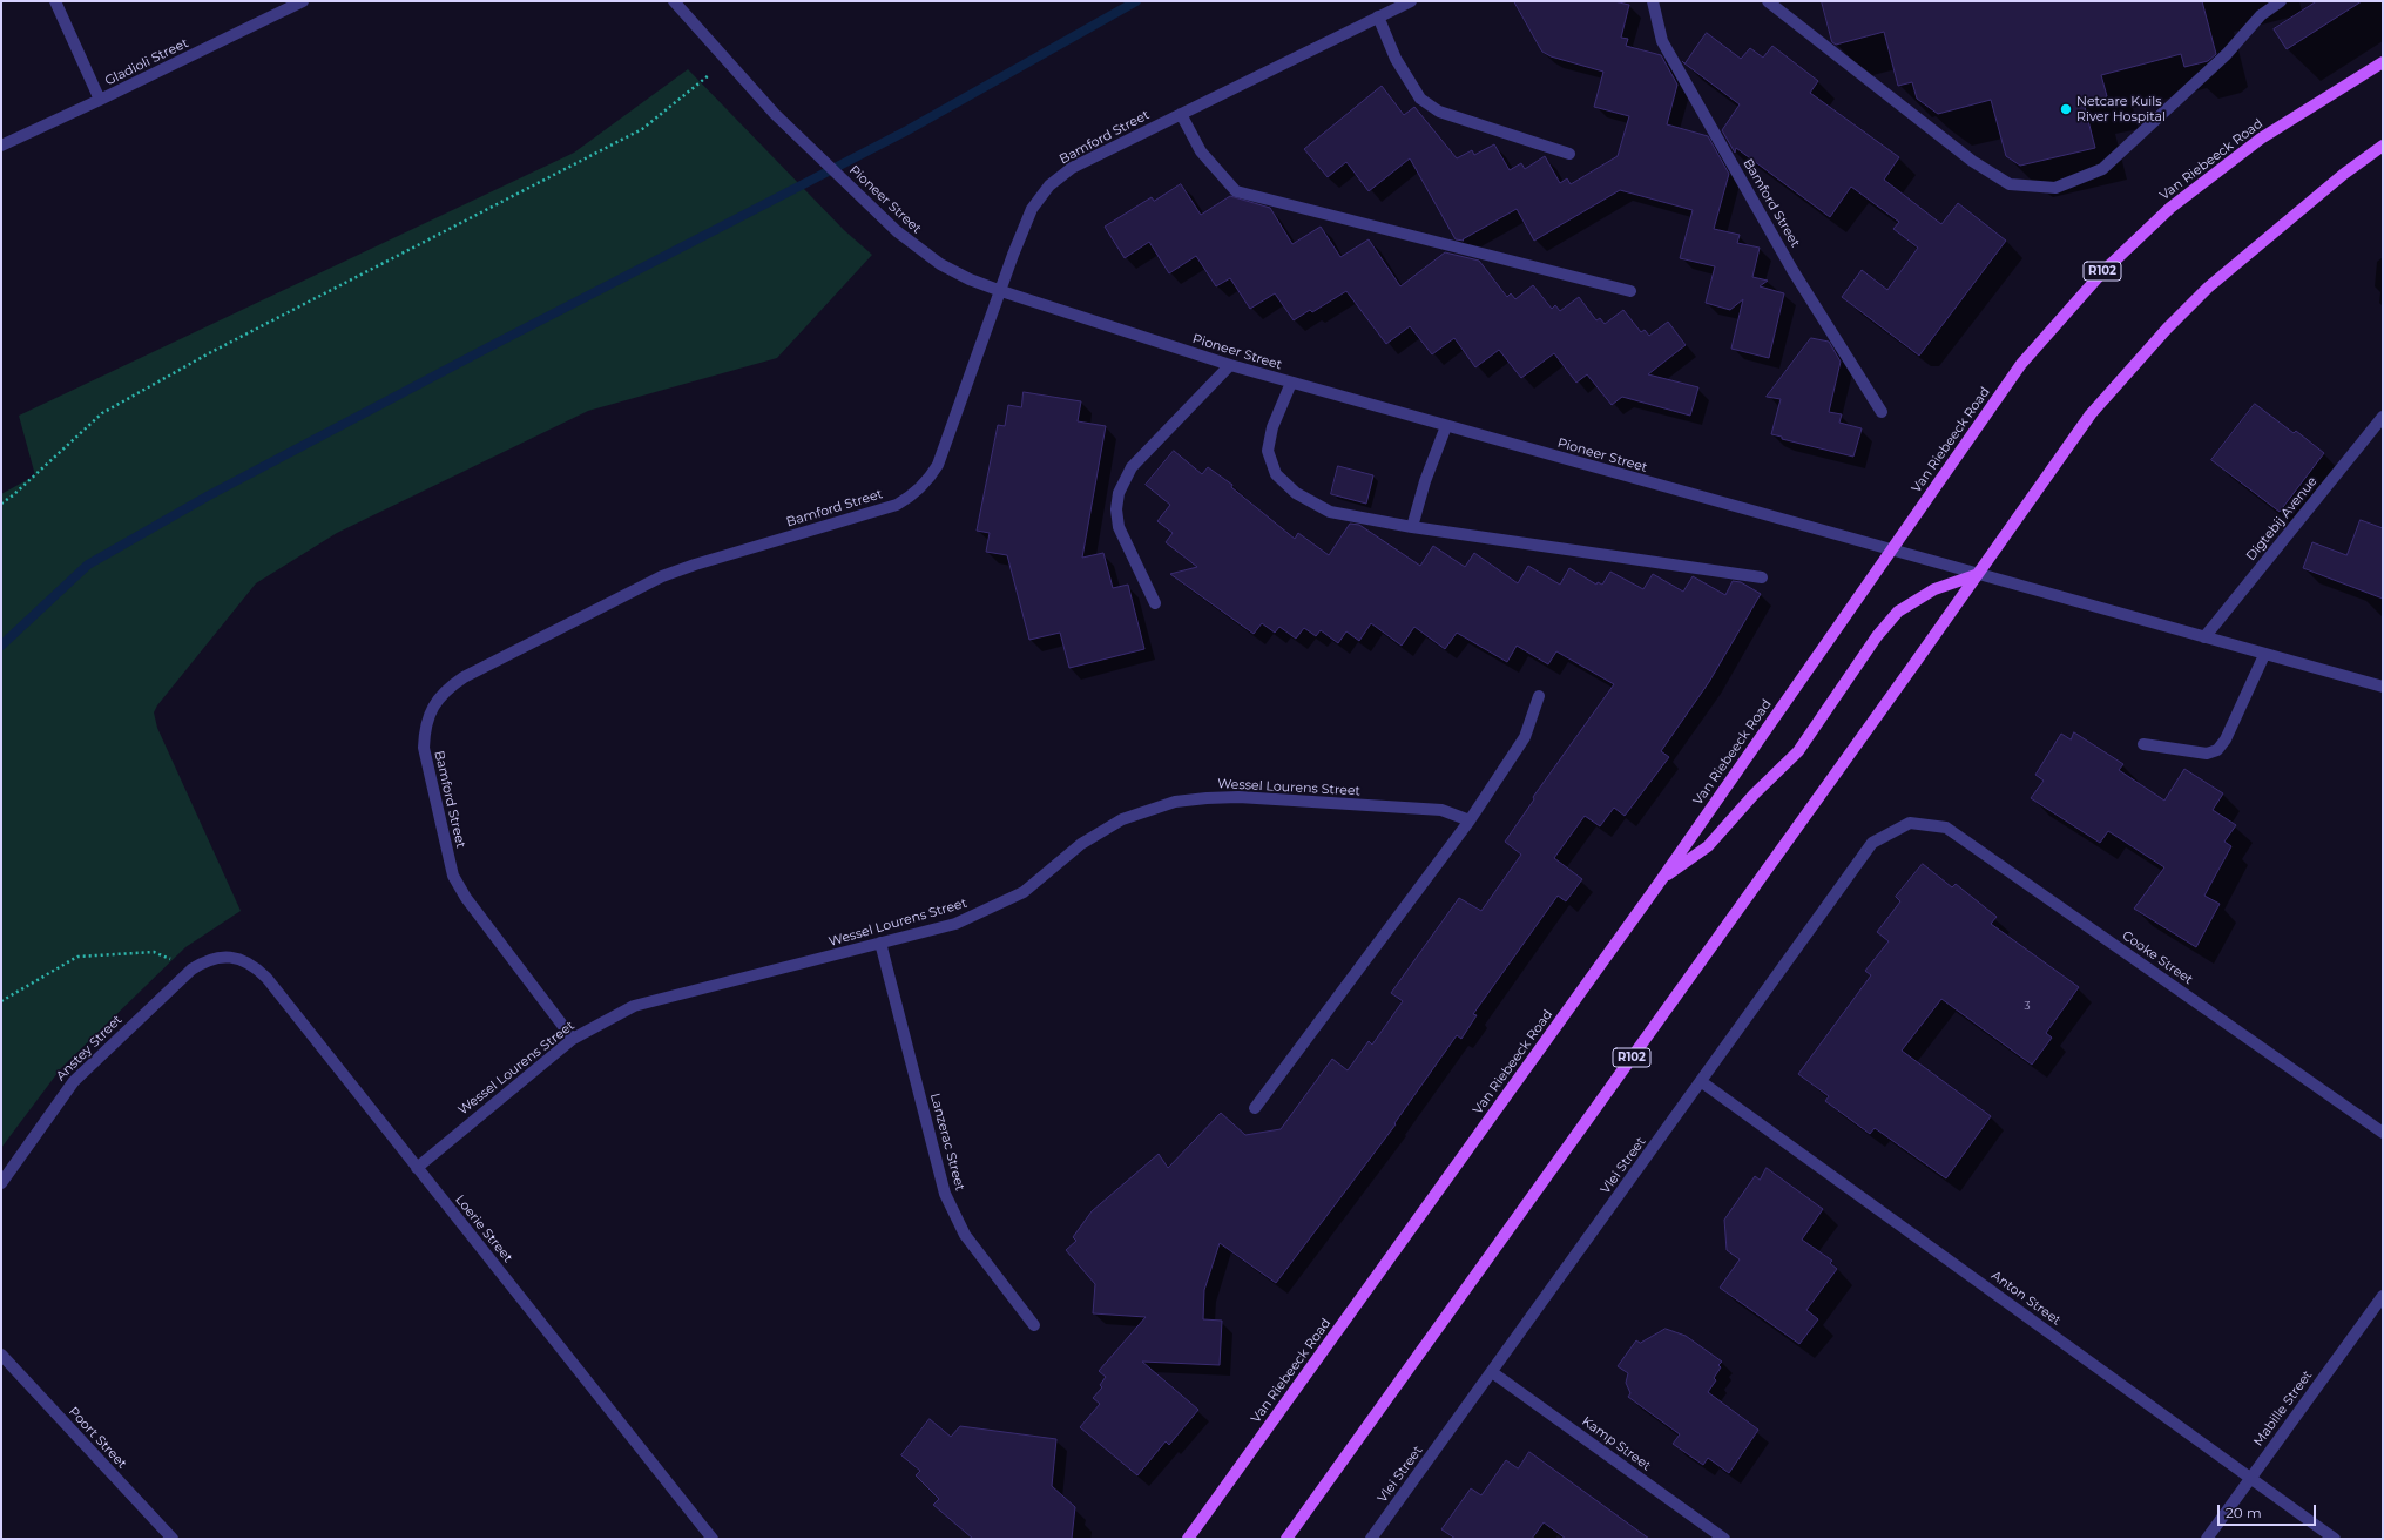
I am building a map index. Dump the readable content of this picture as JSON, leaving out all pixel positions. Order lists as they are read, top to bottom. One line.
{"streets":{"main road":["Van Riebeeck Road","R102"],"street":["Gladioli Street","Bamford Street","Pioneer Street","Digtebij Avenue","Wessel Lourens Street","Cooke Street","Anstey Street","Lanzerac Street","Vlei Street","Loerie Street","Anton Street","Mabille Street","Poort Street","Kamp Street"]},"crossings":[["Bamford Street","Pioneer Street"],["Bamford Street","Wessel Lourens Street"],["Van Riebeeck Road","Pioneer Street"],["Pioneer Street","R102"],["Wessel Lourens Street","Lanzerac Street"],["Wessel Lourens Street","Loerie Street"],["Cooke Street","Vlei Street"],["Anstey Street","Loerie Street"],["Vlei Street","Anton Street"],["Vlei Street","Kamp Street"],["Anton Street","Mabille Street"]],"places":["Netcare Kuils River Hospital"],"house_numbers":["3"],"scale_bar":"20 m"}
